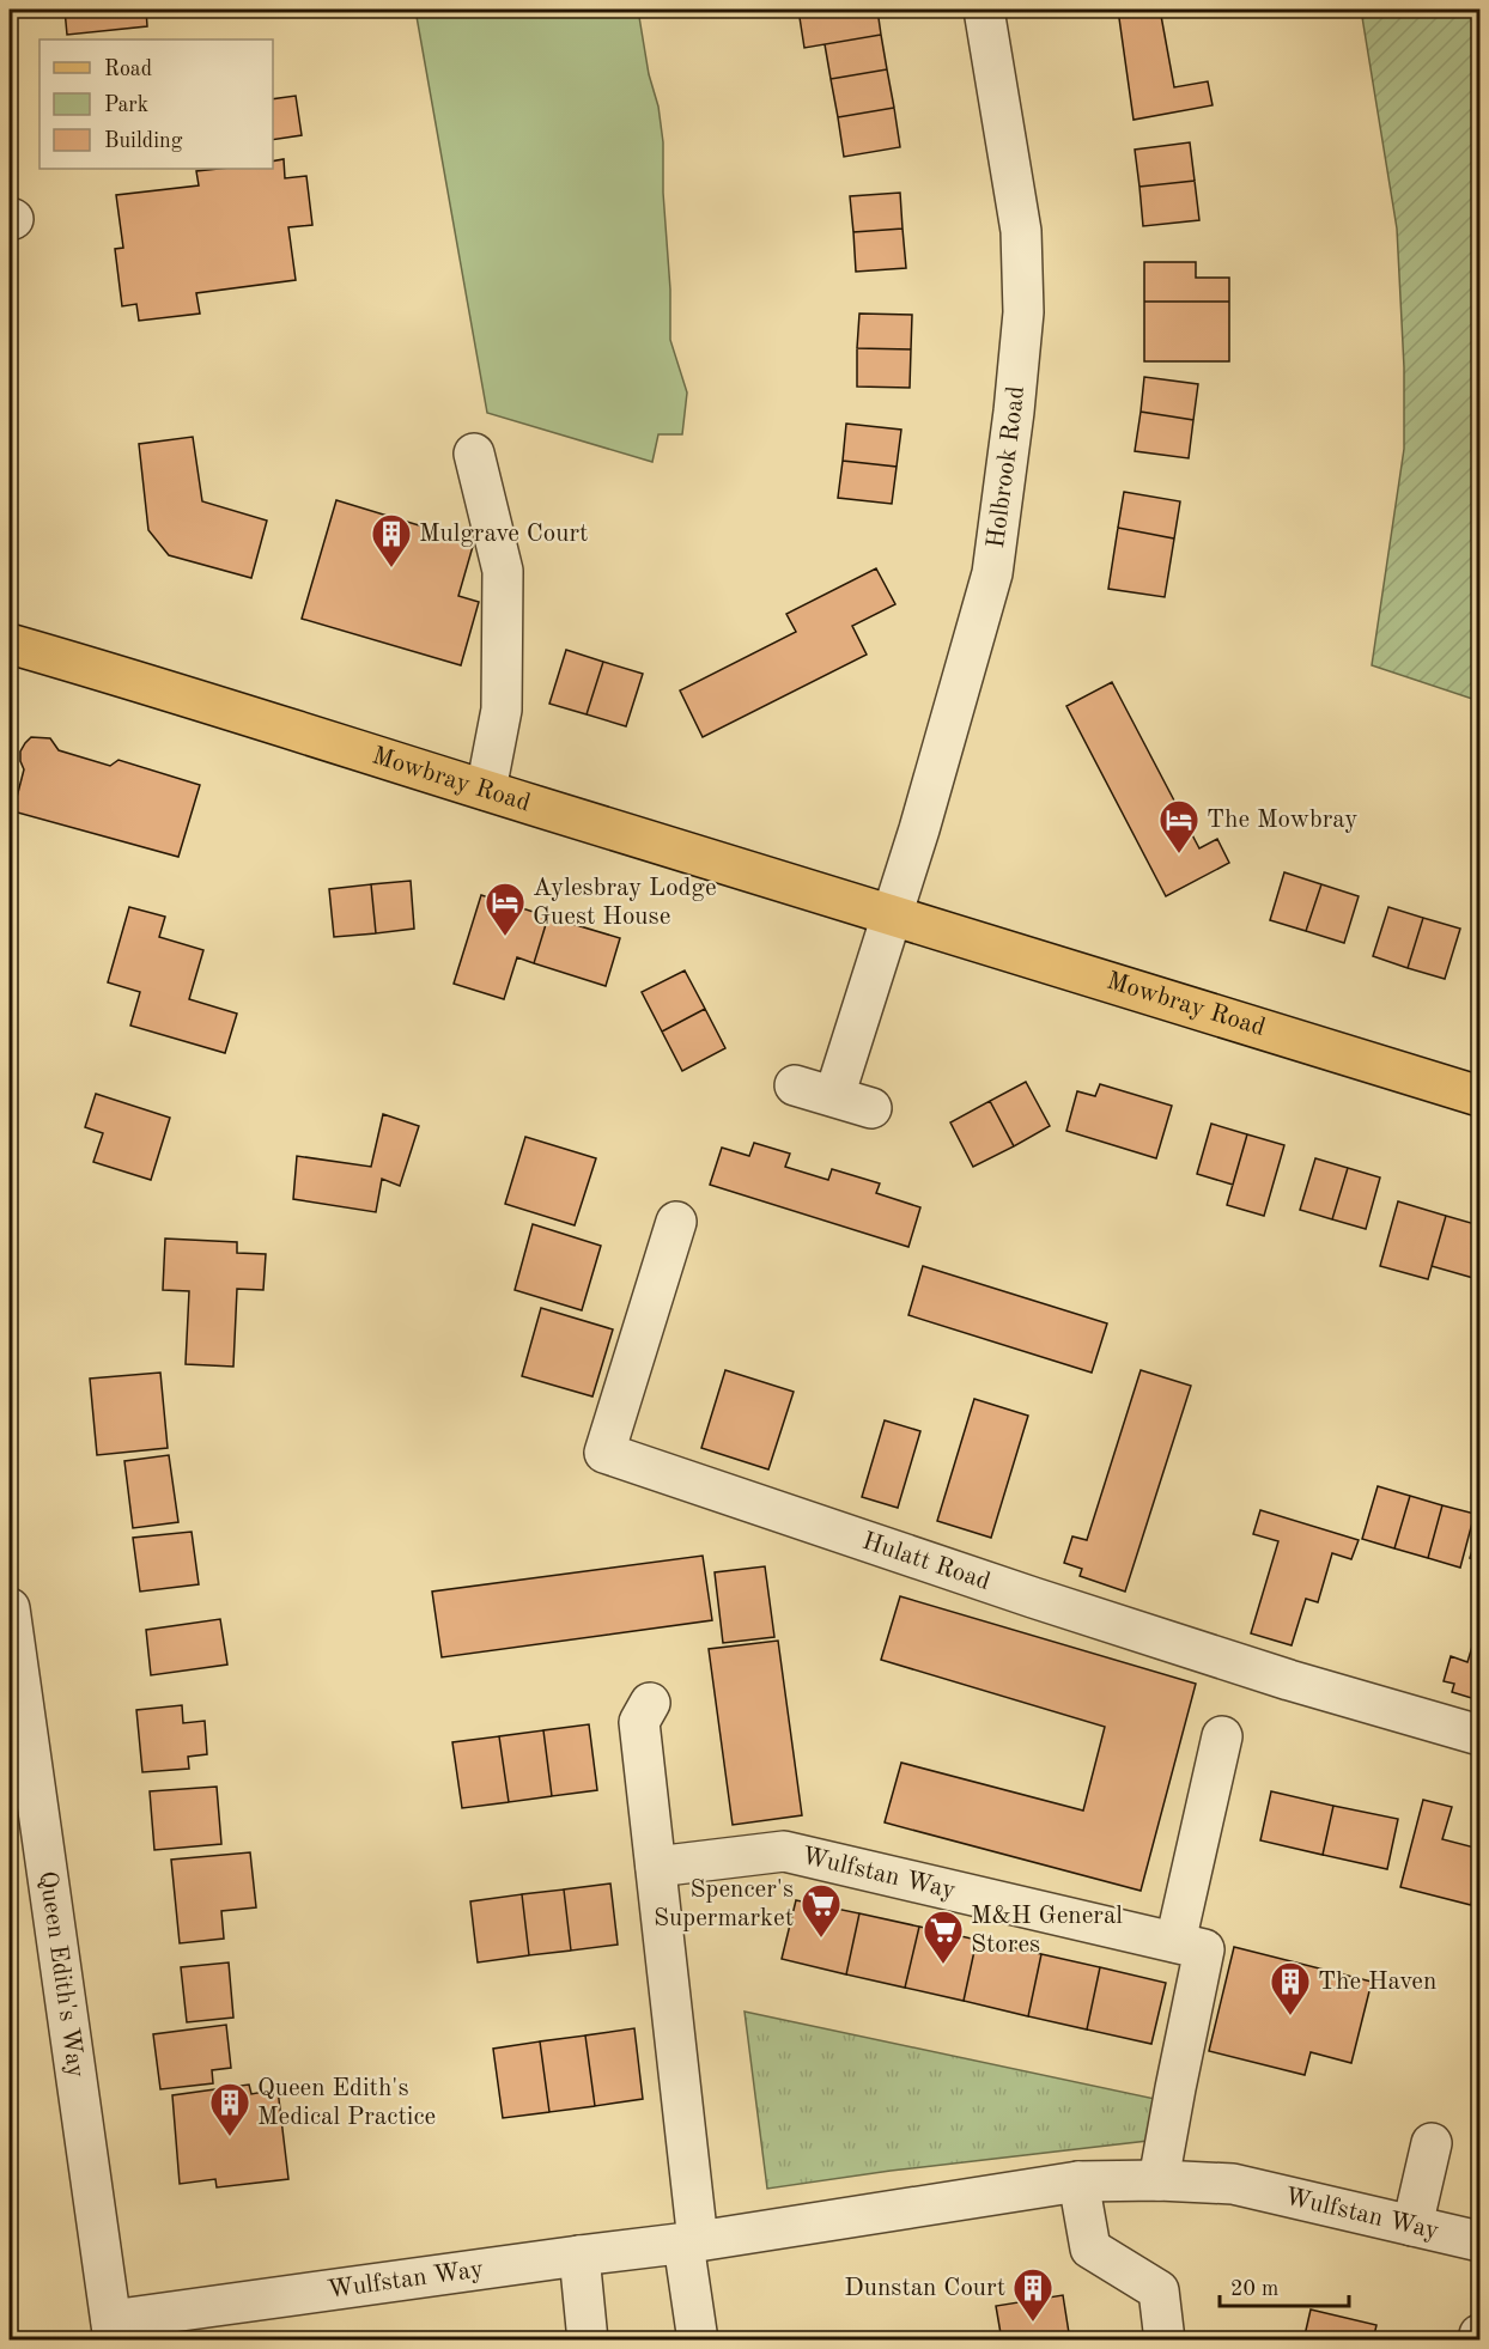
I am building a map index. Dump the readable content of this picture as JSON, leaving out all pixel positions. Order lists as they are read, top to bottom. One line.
{"streets":{"main road":["Mowbray Road"],"street":["Holbrook Road","Hulatt Road","Wulfstan Way","Queen Edith's Way"]},"crossings":[["Holbrook Road","Mowbray Road"],["Wulfstan Way","Queen Edith's Way"]],"places":{"building":["Mulgrave Court","The Haven","Queen Edith's Medical Practice","Dunstan Court"],"hotel":["The Mowbray","Aylesbray Lodge Guest House"],"supermarket":["Spencer's Supermarket","M&H General Stores"]},"legend":["Road","Park","Building"],"scale_bar":"20 m"}
